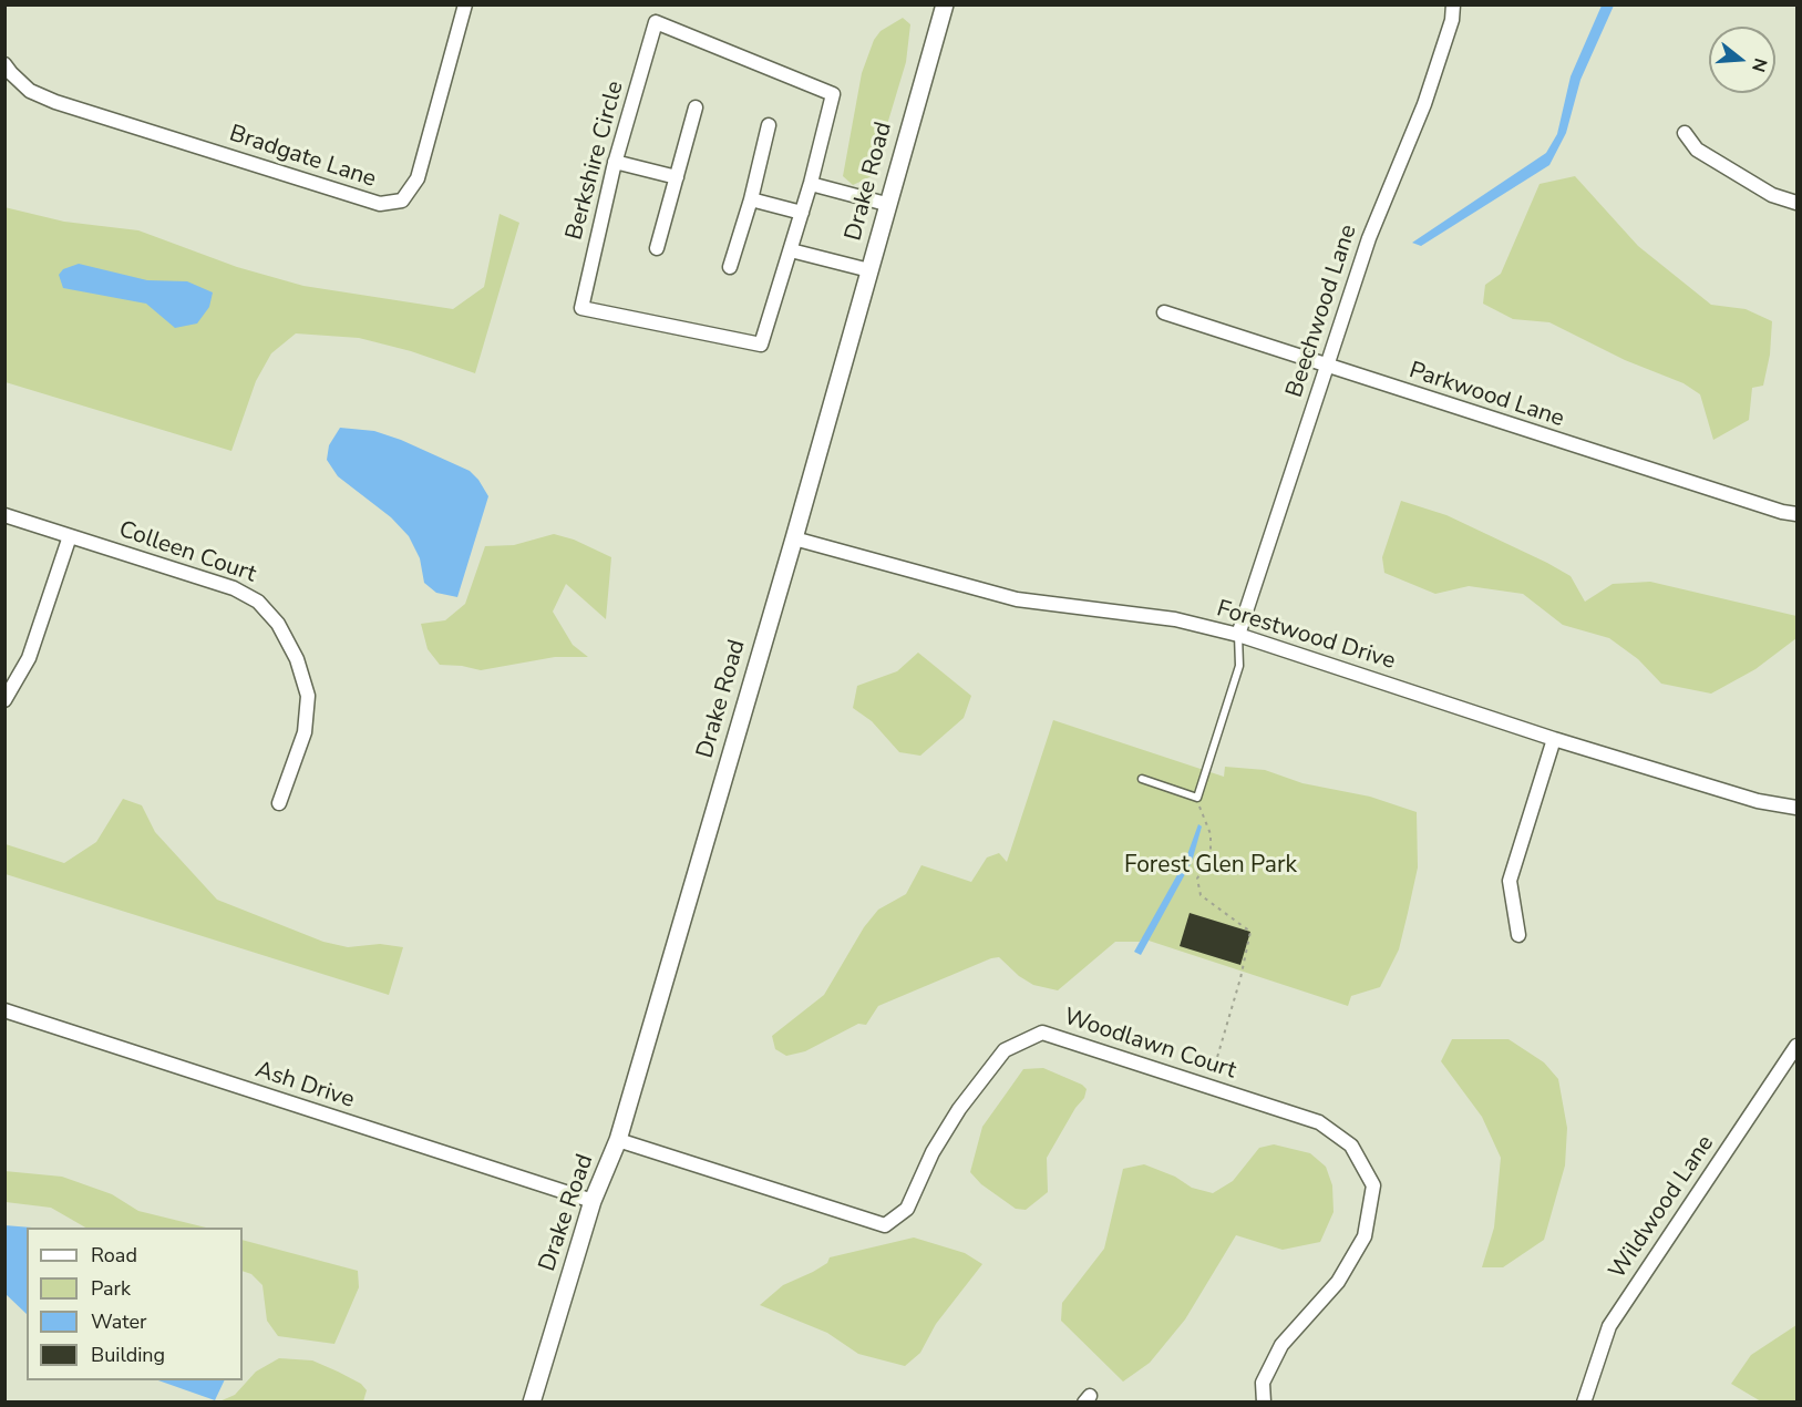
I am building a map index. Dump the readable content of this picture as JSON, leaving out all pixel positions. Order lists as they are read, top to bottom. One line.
{"streets":{"street":["Bradgate Lane","Berkshire Circle","Drake Road","Beechwood Lane","Parkwood Lane","Colleen Court","Forestwood Drive","Woodlawn Court","Ash Drive","Wildwood Lane"]},"crossings":[["Drake Road","Forestwood Drive"],["Drake Road","Woodlawn Court"],["Drake Road","Ash Drive"],["Beechwood Lane","Parkwood Lane"],["Beechwood Lane","Forestwood Drive"]],"parks":["Forest Glen Park"],"legend":["Road","Park","Water","Building"],"north":"right"}
